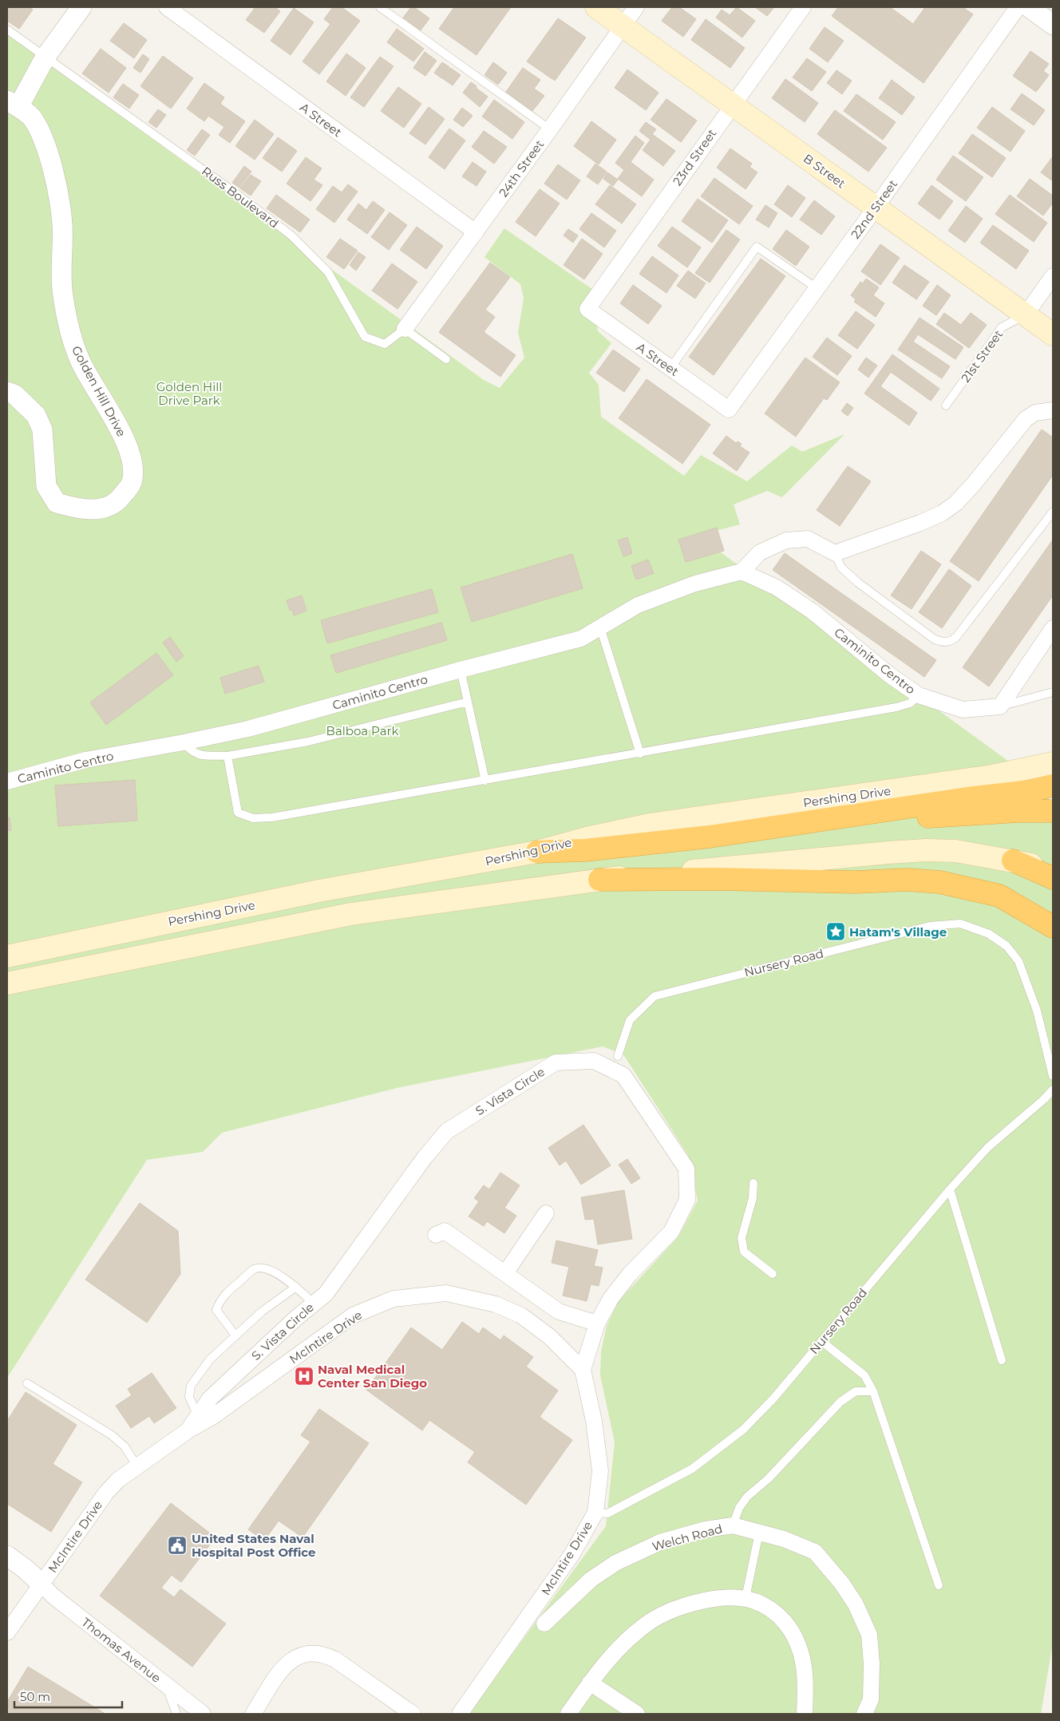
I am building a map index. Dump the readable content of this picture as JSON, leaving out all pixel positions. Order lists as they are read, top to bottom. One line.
{"streets":{"main road":["B Street","Pershing Drive"],"street":["A Street","23rd Street","24th Street","22nd Street","21st Street","Golden Hill Drive","Caminito Centro","S. Vista Circle","McIntire Drive","Welch Road","Thomas Avenue"],"lane":["Russ Boulevard","Nursery Road"]},"crossings":[["A Street","23rd Street"],["A Street","24th Street"],["A Street","22nd Street"],["23rd Street","B Street"],["24th Street","B Street"],["24th Street","Russ Boulevard"],["B Street","22nd Street"],["B Street","21st Street"],["Nursery Road","McIntire Drive"],["S. Vista Circle","McIntire Drive"],["McIntire Drive","Thomas Avenue"]],"parks":["Golden Hill Drive Park","Balboa Park"],"places":{"place":["Hatam's Village"],"hospital":["Naval Medical Center San Diego"],"public building":["United States Naval Hospital Post Office"]},"scale_bar":"50 m"}
